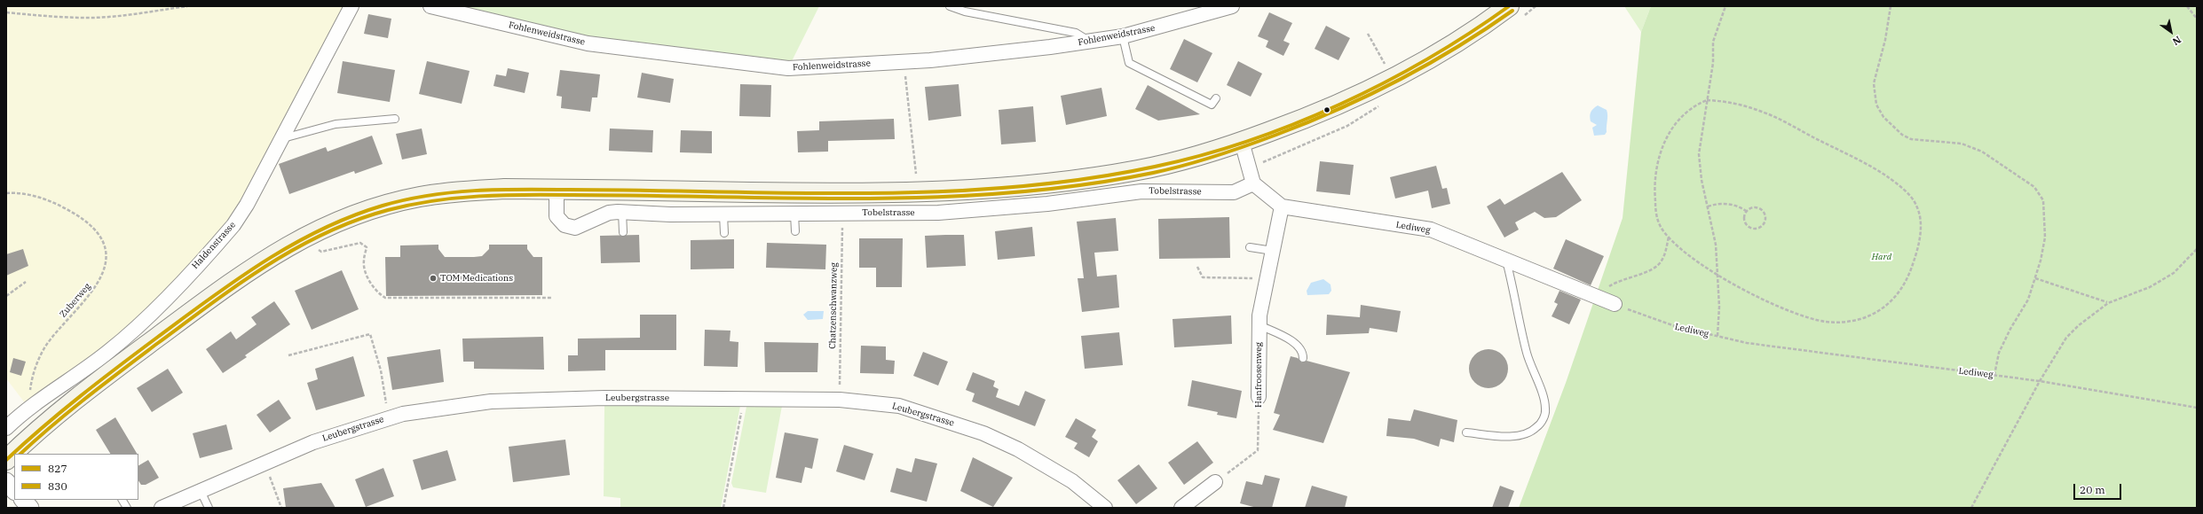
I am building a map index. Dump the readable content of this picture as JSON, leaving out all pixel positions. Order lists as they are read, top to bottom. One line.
{"streets":{"street":["Fohlenweidstrasse","Tobelstrasse","Lediweg","Haldenstrasse","Hanfroosenweg","Leubergstrasse"],"path":["Zuberweg","Chatzenschwanzweg"]},"crossings":[["Tobelstrasse","Lediweg"],["Tobelstrasse","Chatzenschwanzweg"],["Lediweg","Hanfroosenweg"],["Haldenstrasse","Zuberweg"],["Chatzenschwanzweg","Leubergstrasse"]],"parks":["Hard"],"places":["TOM Medications"],"lines":["transit line 827","transit line 830"],"legend":["827","830"],"scale_bar":"20 m","north":"bottom right"}
